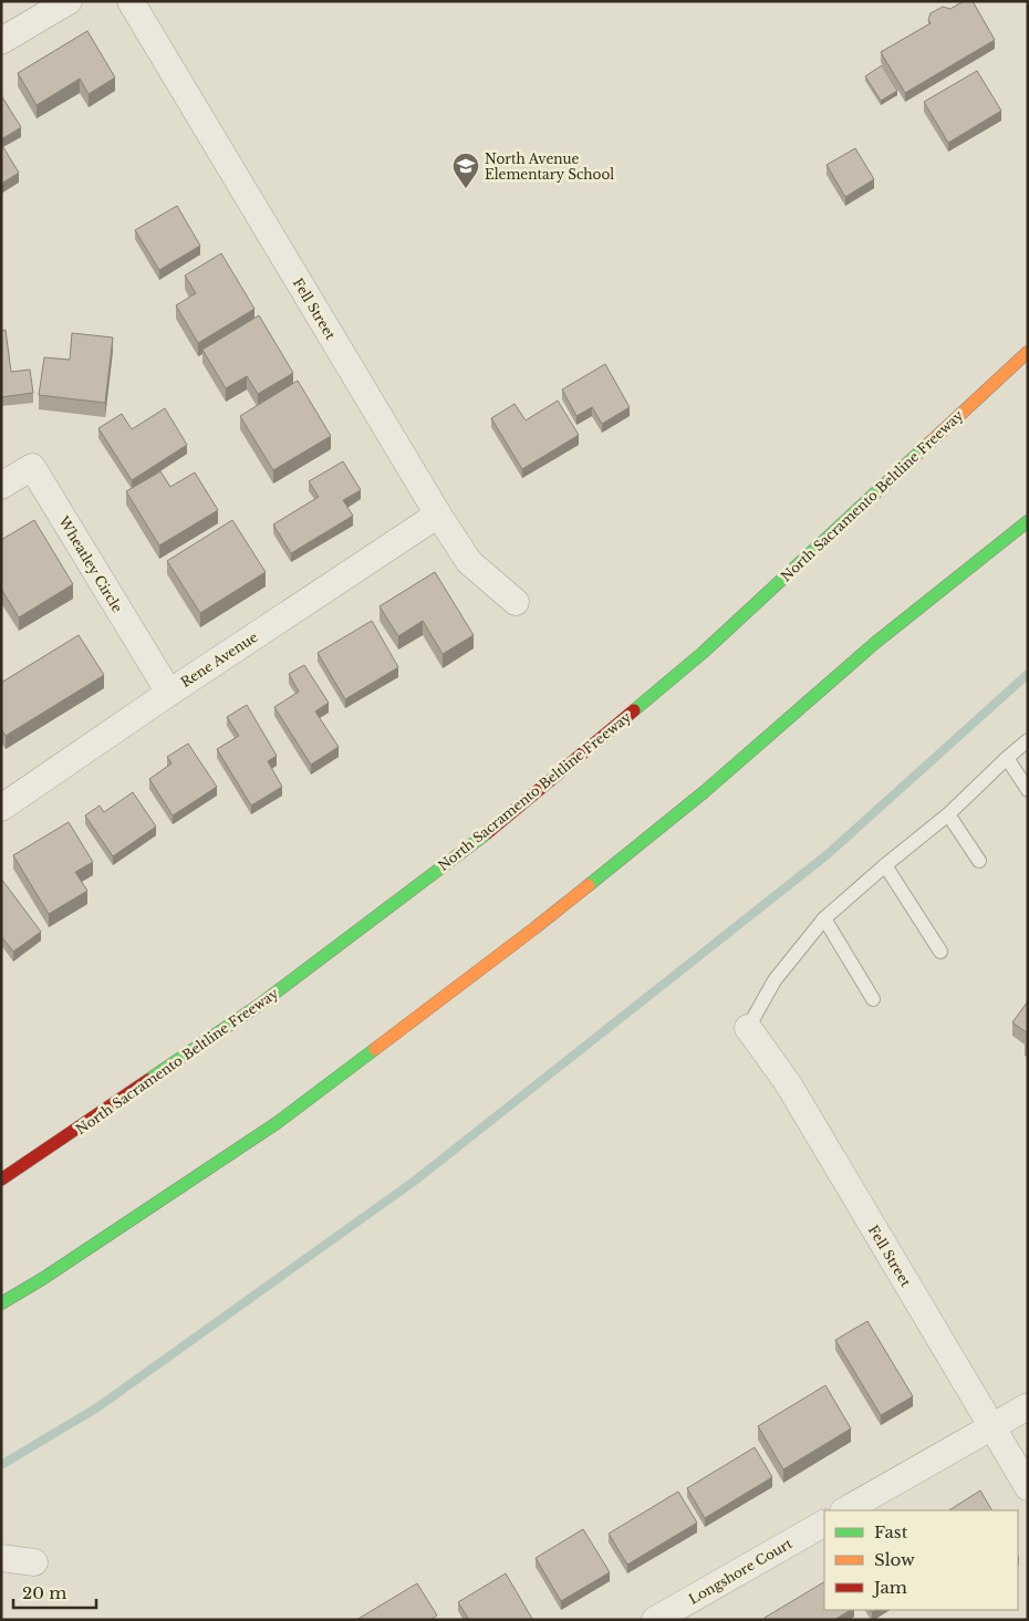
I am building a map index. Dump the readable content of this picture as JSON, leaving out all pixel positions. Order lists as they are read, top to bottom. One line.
{"streets":{"highway":["North Sacramento Beltline Freeway"],"street":["Fell Street","Wheatley Circle","Rene Avenue","Longshore Court"]},"crossings":[["Fell Street","Rene Avenue"],["Wheatley Circle","Rene Avenue"]],"places":{"school or university":["North Avenue Elementary School"]},"legend":["Fast","Slow","Jam"],"scale_bar":"20 m"}
